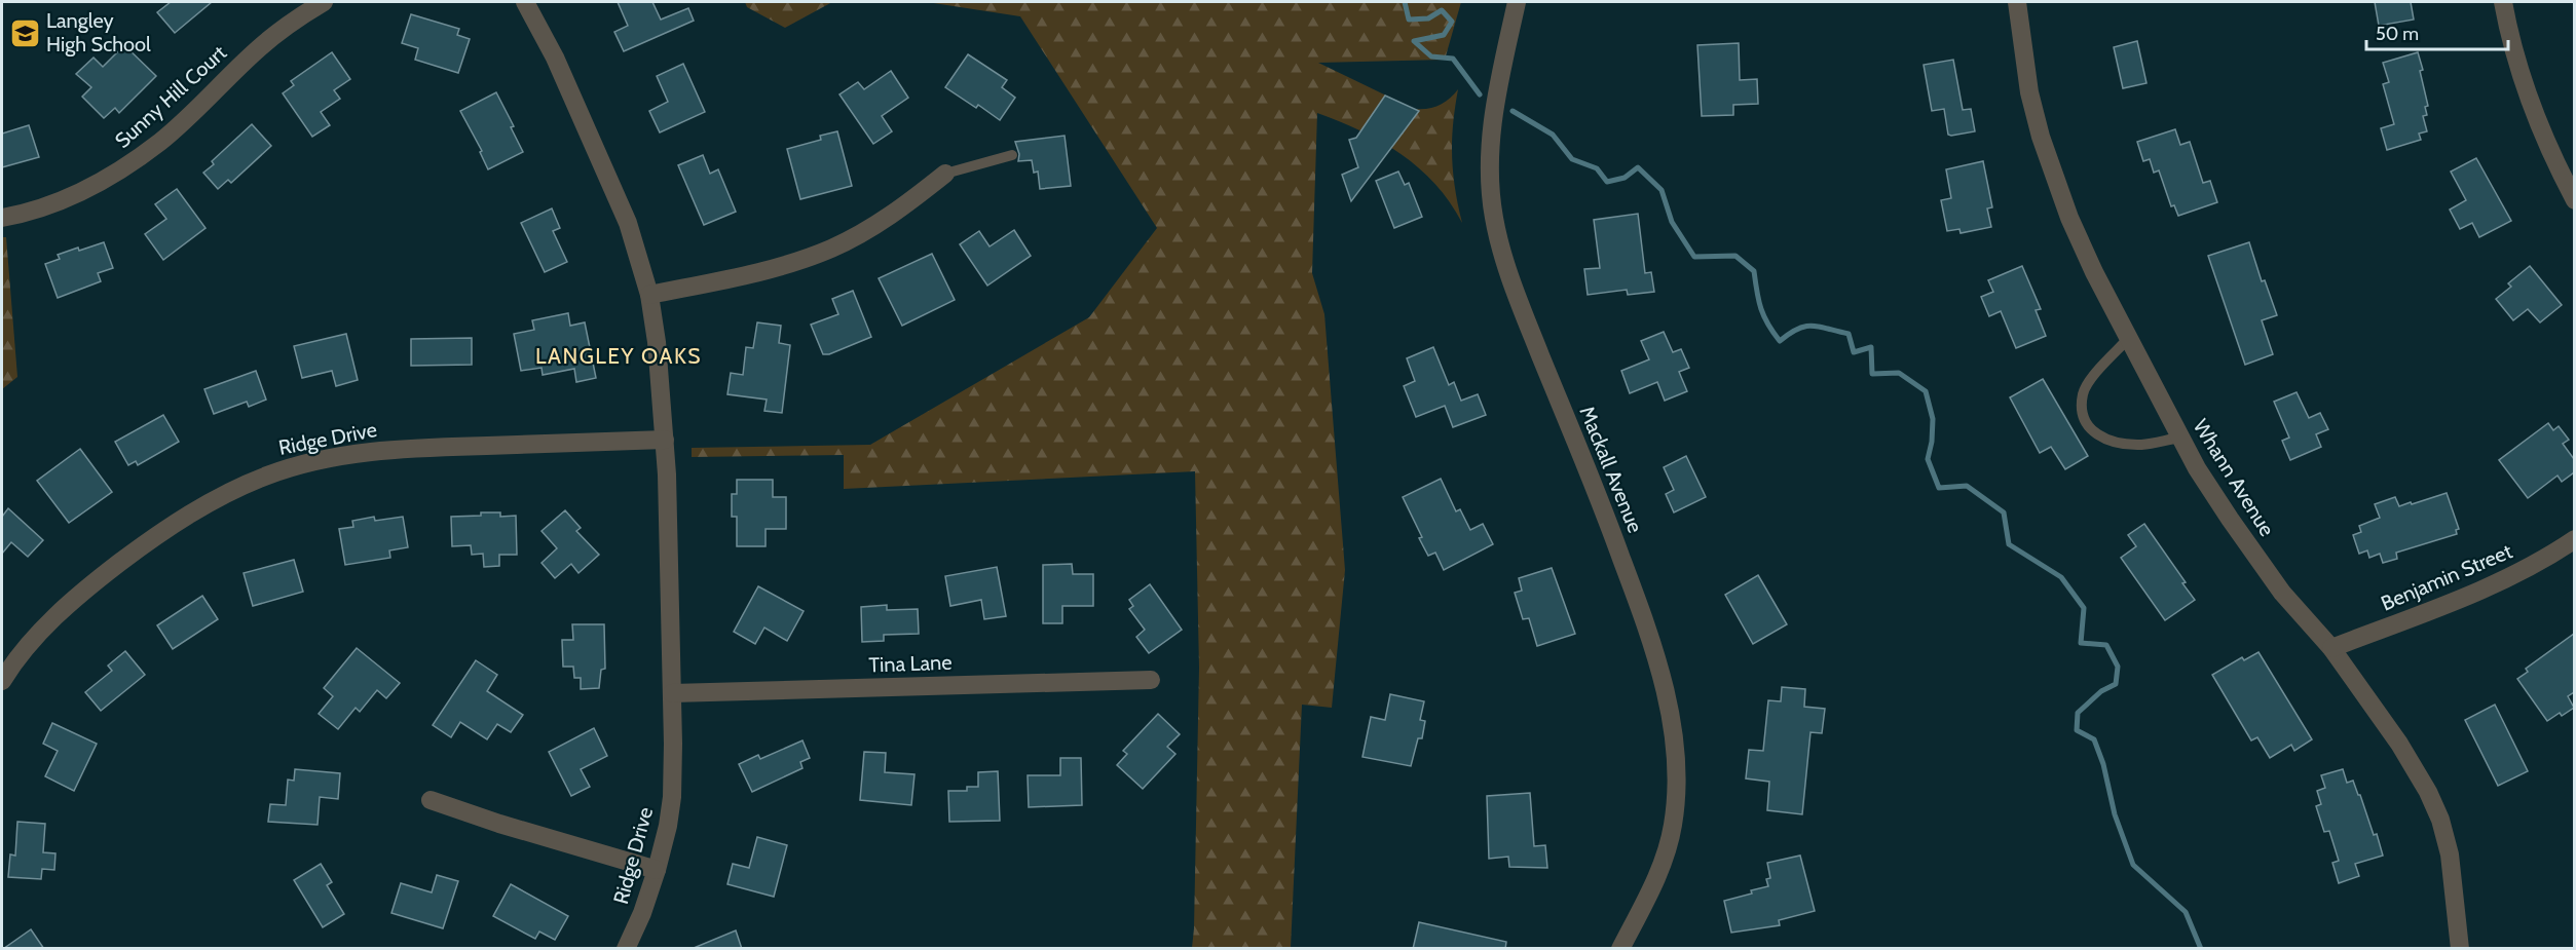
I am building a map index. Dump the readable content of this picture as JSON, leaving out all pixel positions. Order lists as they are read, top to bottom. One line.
{"streets":{"street":["Sunny Hill Court","Ridge Drive","Mackall Avenue","Whann Avenue","Benjamin Street","Tina Lane"]},"crossings":[["Ridge Drive","Tina Lane"],["Whann Avenue","Benjamin Street"]],"districts":["LANGLEY OAKS"],"places":{"school or university":["Langley High School"]},"scale_bar":"50 m"}
